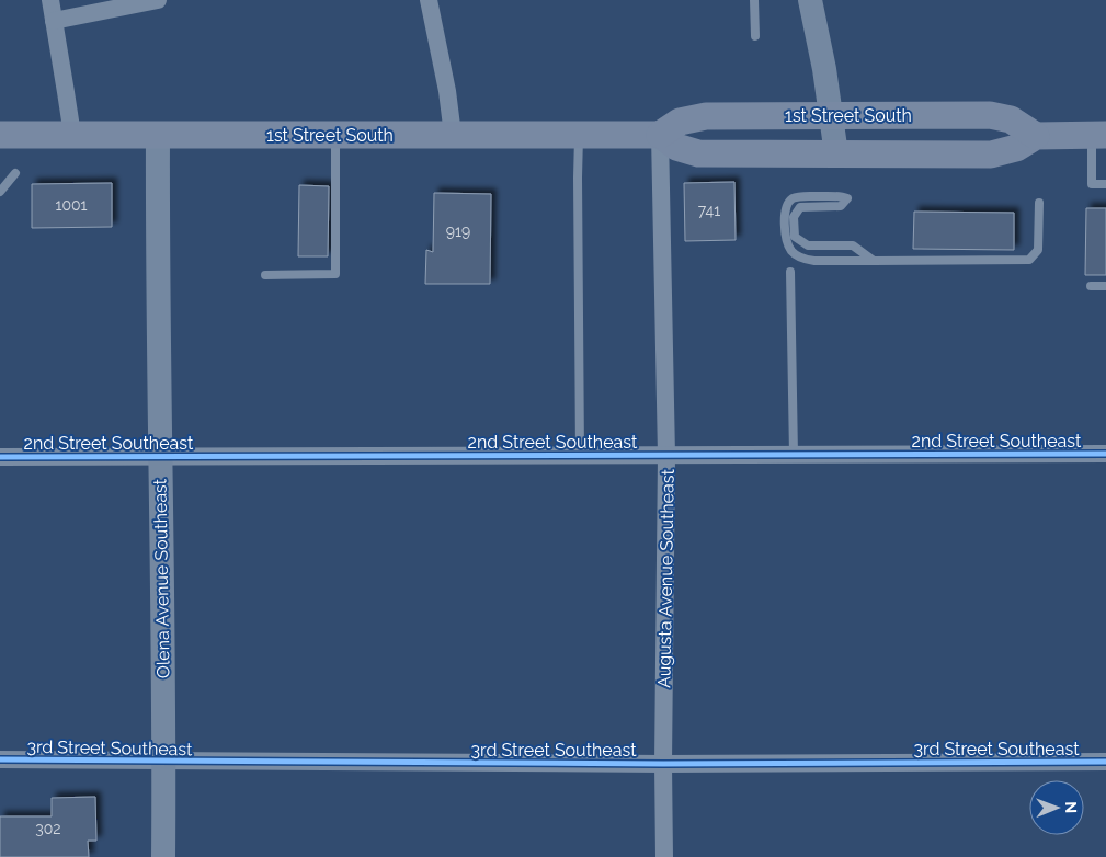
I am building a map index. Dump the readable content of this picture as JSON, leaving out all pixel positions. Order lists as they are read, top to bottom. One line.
{"streets":{"main road":["1st Street South"],"street":["2nd Street Southeast","Olena Avenue Southeast","Augusta Avenue Southeast","3rd Street Southeast"]},"crossings":[["1st Street South","Olena Avenue Southeast"],["1st Street South","Augusta Avenue Southeast"],["2nd Street Southeast","Olena Avenue Southeast"],["2nd Street Southeast","Augusta Avenue Southeast"],["Olena Avenue Southeast","3rd Street Southeast"],["Augusta Avenue Southeast","3rd Street Southeast"]],"house_numbers":["1001","741","919","302"],"north":"right"}
